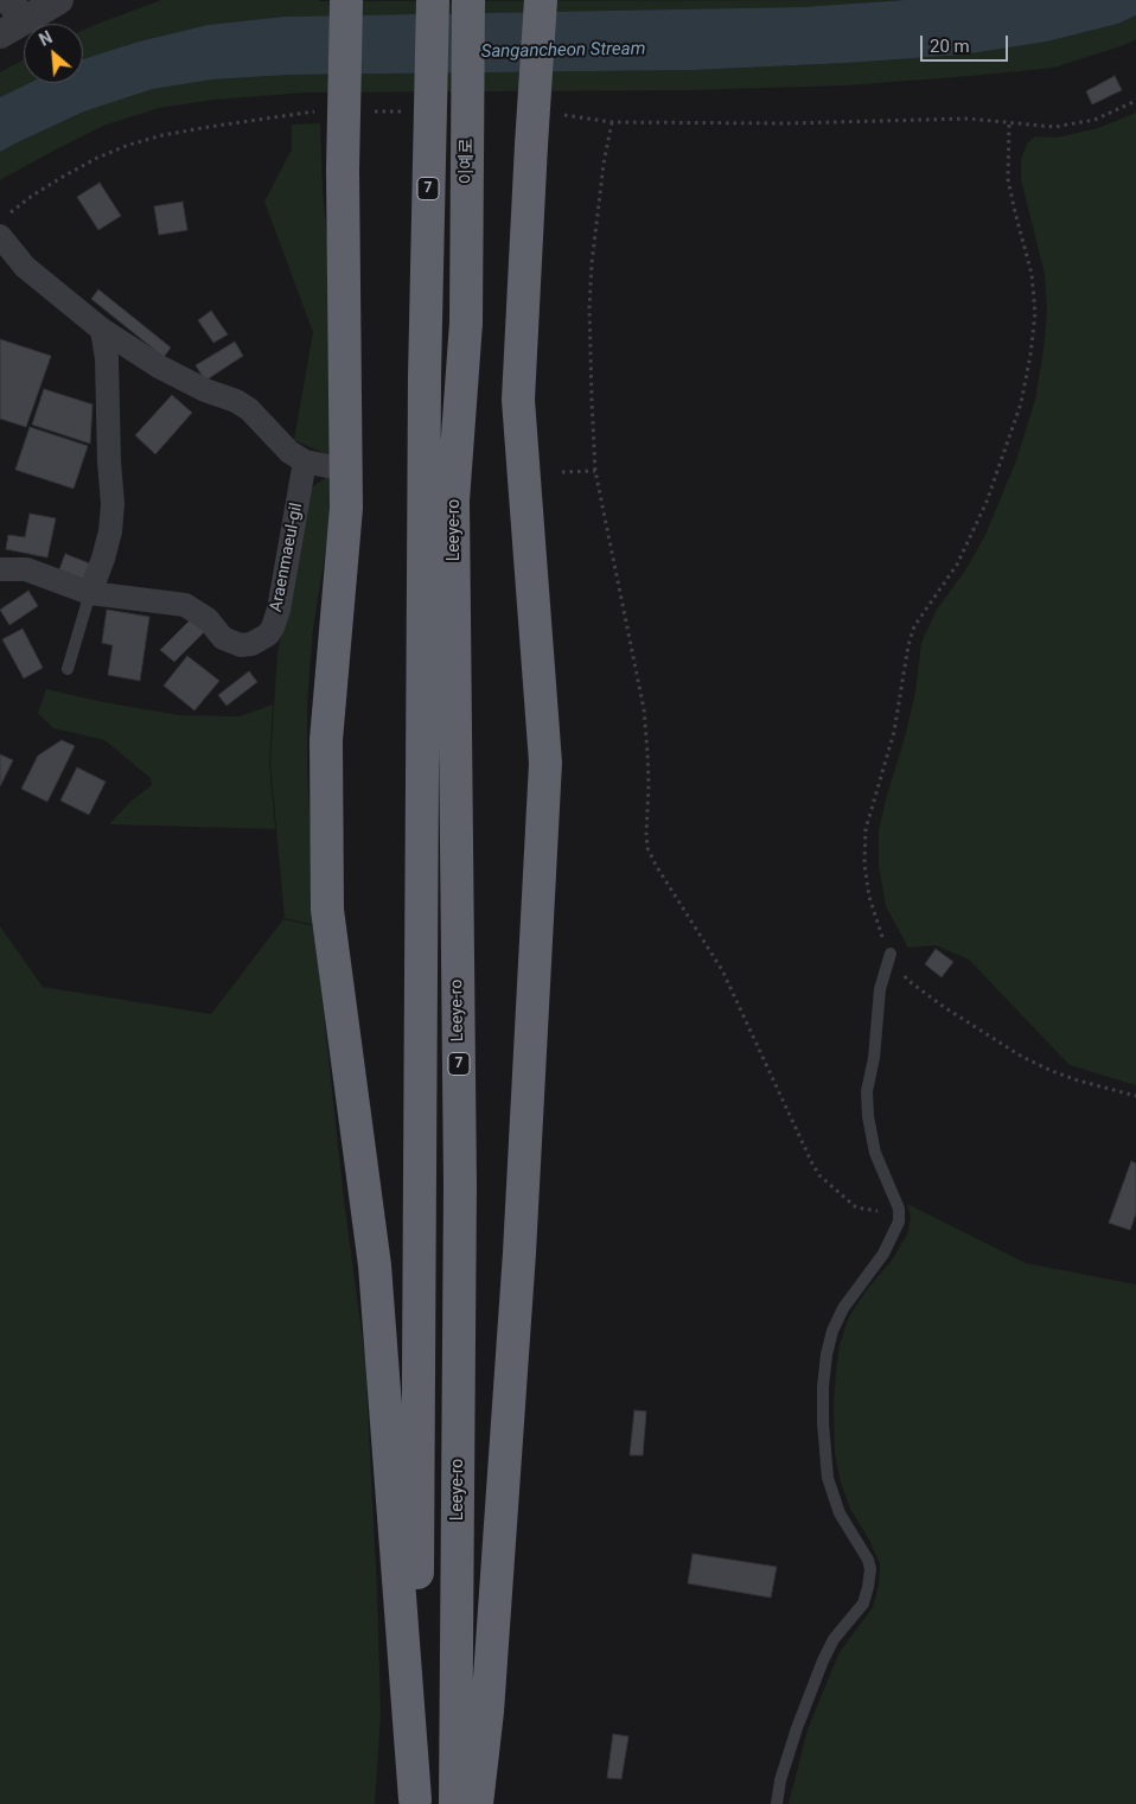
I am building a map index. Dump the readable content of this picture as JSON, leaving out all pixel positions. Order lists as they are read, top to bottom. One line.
{"streets":{"highway":["이예로","7","Leeye-ro"],"street":["Araenmaeul-gil"]},"crossings":[["이예로","Leeye-ro"]],"water":["Sangancheon Stream"],"scale_bar":"20 m","north":"top left"}
